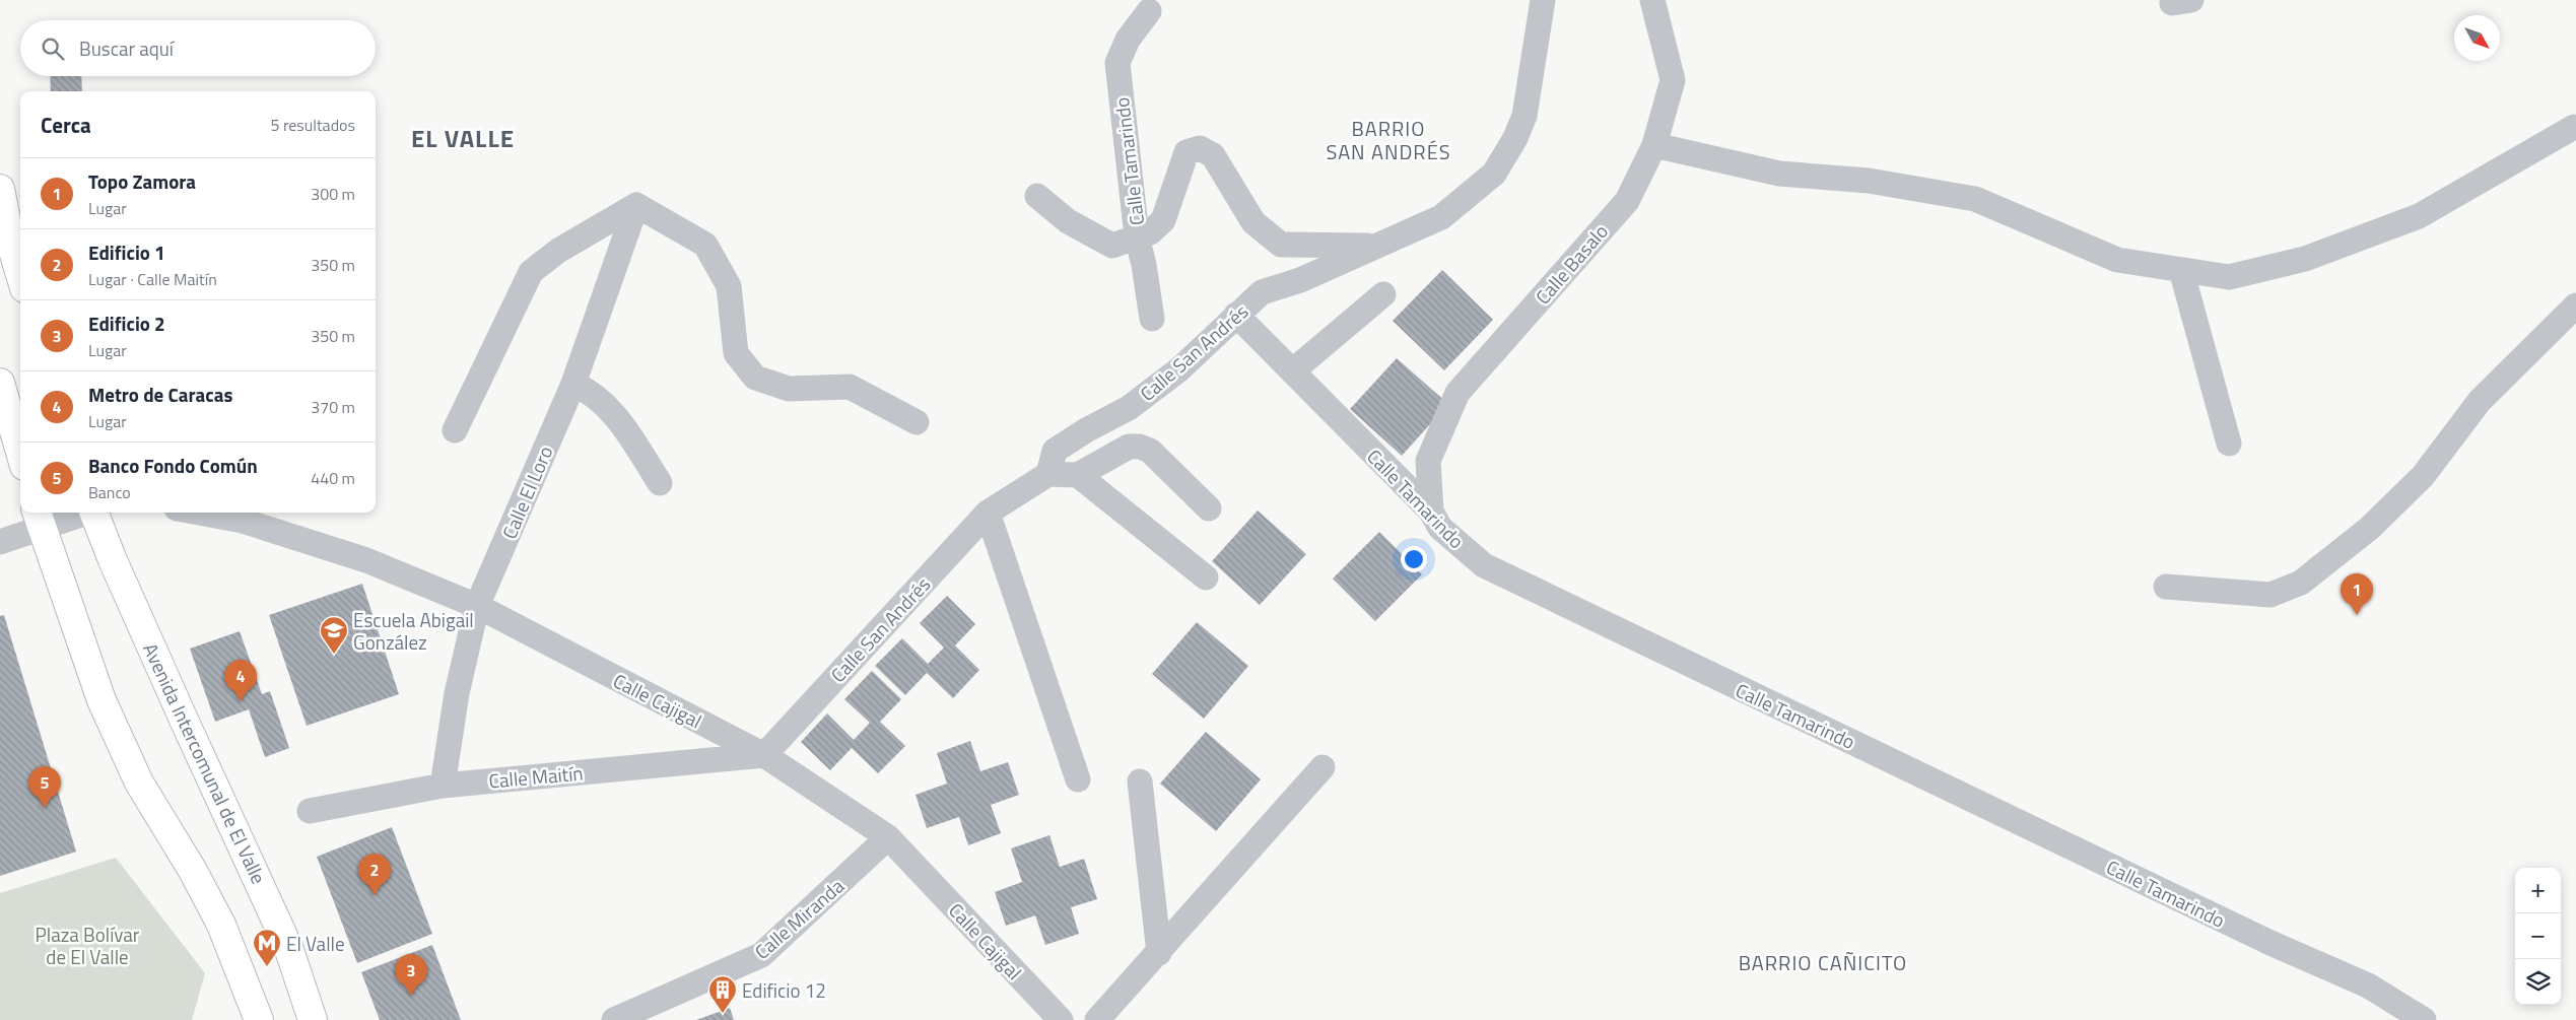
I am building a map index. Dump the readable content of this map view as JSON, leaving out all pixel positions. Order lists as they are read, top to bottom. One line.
{"streets":{"main road":["Avenida Intercomunal de El Valle"],"street":["Calle Tamarindo","Calle Basalo","Calle San Andrés","Calle El Loro","Calle Cajigal","Calle Maitín","Calle Miranda"]},"crossings":[["Calle Tamarindo","Calle Basalo"],["Calle Tamarindo","Calle San Andrés"],["Calle San Andrés","Calle Cajigal"],["Calle San Andrés","Calle Maitín"],["Calle El Loro","Calle Cajigal"],["Calle El Loro","Calle Maitín"],["Calle Cajigal","Calle Maitín"],["Calle Cajigal","Calle Miranda"]],"districts":["BARRIO SAN ANDRÉS","EL VALLE","BARRIO CAÑICITO"],"parks":["Plaza Bolívar de El Valle"],"places":{"school or university":["Escuela Abigail González"],"metro station":["El Valle"],"building":["Edificio 12"]},"north":"bottom right","page":{"search":"Buscar aquí","heading":["Cerca","5 resultados"],"list":[{"mark":"1","name":"Topo Zamora","note":"Lugar","value":"300 m"},{"mark":"2","name":"Edificio 1","note":"Lugar · Calle Maitín","value":"350 m"},{"mark":"3","name":"Edificio 2","note":"Lugar","value":"350 m"},{"mark":"4","name":"Metro de Caracas","note":"Lugar","value":"370 m"},{"mark":"5","name":"Banco Fondo Común","note":"Banco","value":"440 m"}],"pins":["1","4","5","2","3"],"map_buttons":["+","−"]}}
